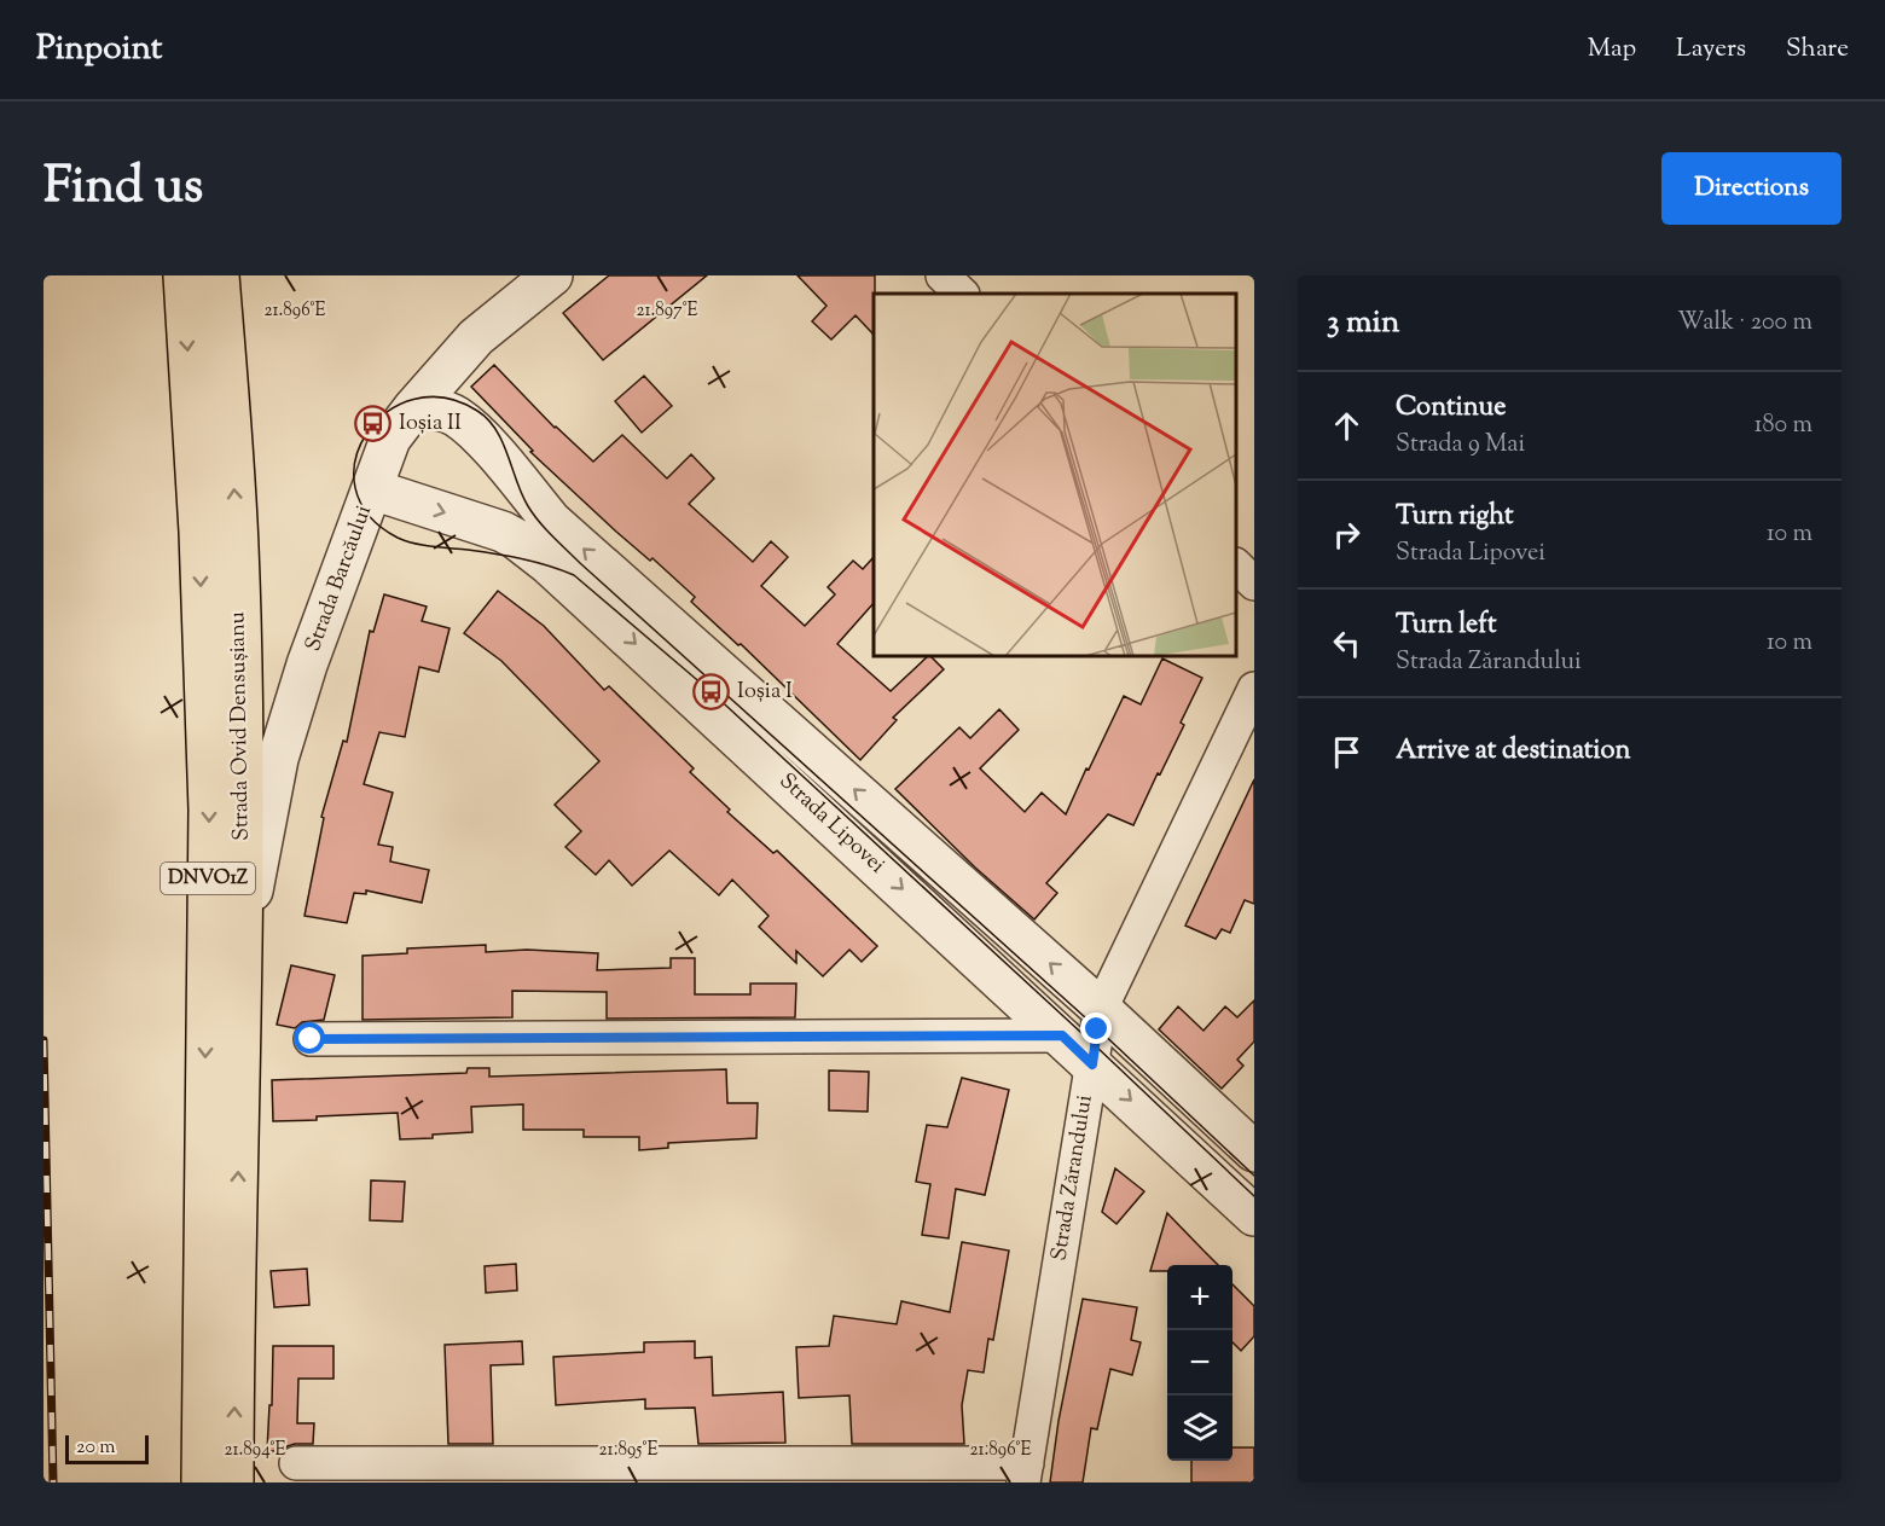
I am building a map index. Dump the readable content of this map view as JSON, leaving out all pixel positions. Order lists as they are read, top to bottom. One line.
{"streets":{"main road":["Strada Ovid Densușianu","DNVO1Z"],"street":["Strada Barcăului","Strada Lipovei","Strada Zărandului"]},"crossings":[["Strada Barcăului","Strada Ovid Densușianu"],["Strada Barcăului","Strada Lipovei"],["Strada Lipovei","Strada Zărandului"]],"places":{"bus stop":["Ioșia II","Ioșia I"]},"scale_bar":"20 m","page":{"header":"Pinpoint","nav":["Map","Layers","Share"],"title":"Find us","buttons":"Directions","heading":["3 min","Walk · 200 m"],"list":[["Continue","Strada 9 Mai","180 m"],["Turn right","Strada Lipovei","10 m"],["Turn left","Strada Zărandului","10 m"],"Arrive at destination"],"map_buttons":["+","−"],"scale":"20 m"},"coordinates":["21.896°E","21.897°E","21.894°E","21.895°E"]}
